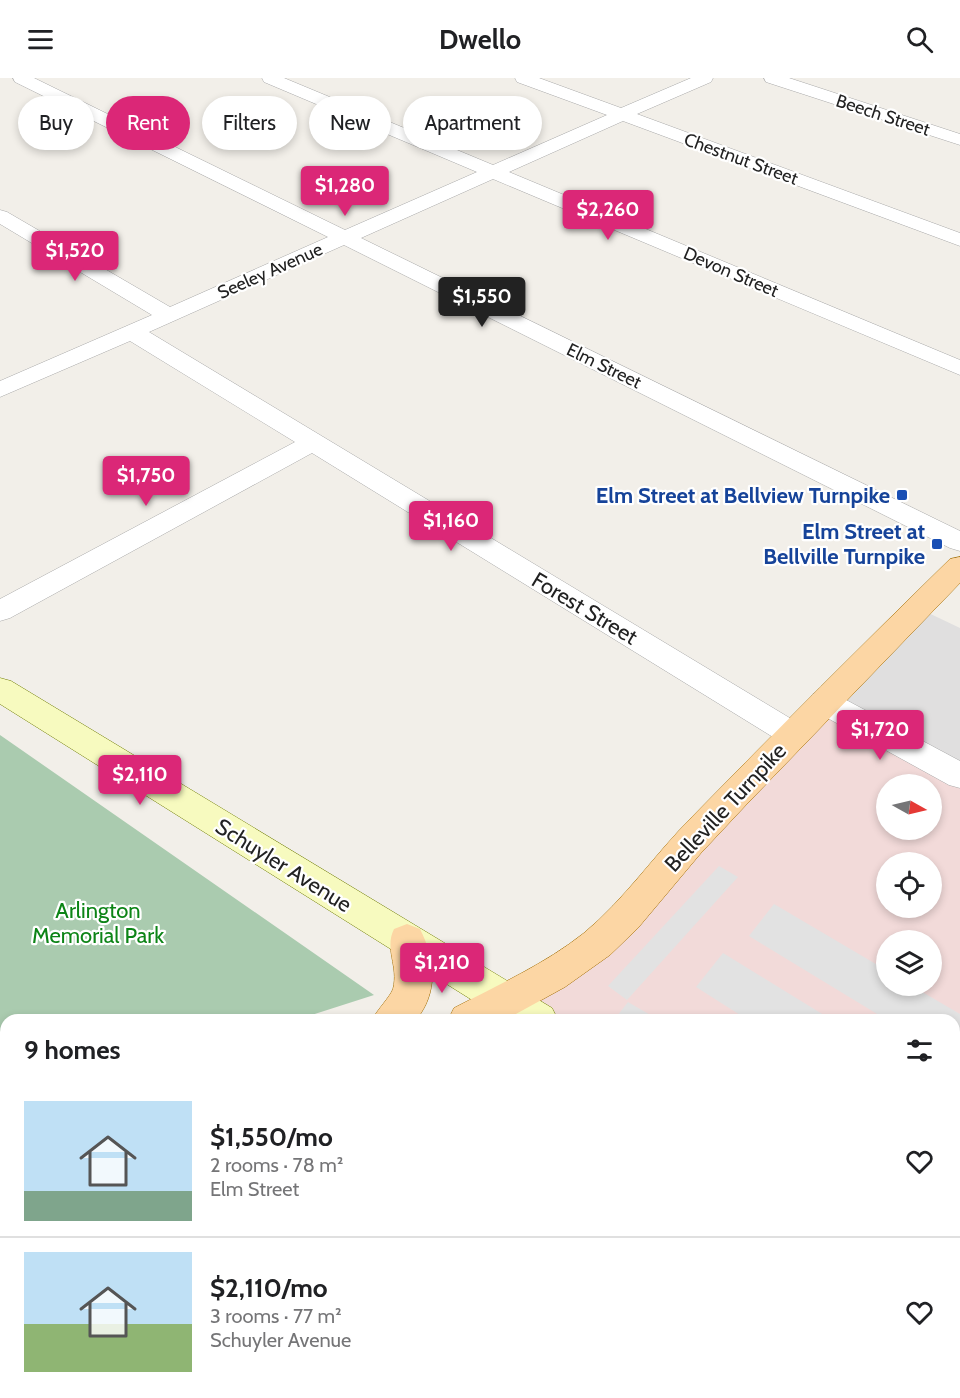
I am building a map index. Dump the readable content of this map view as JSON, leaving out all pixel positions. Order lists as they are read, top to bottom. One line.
{"streets":{"main road":["Belleville Turnpike","Schuyler Avenue"],"street":["Beech Street","Chestnut Street","Seeley Avenue","Devon Street","Elm Street","Forest Street"]},"crossings":[["Chestnut Street","Seeley Avenue"],["Seeley Avenue","Devon Street"],["Seeley Avenue","Elm Street"],["Seeley Avenue","Forest Street"],["Forest Street","Belleville Turnpike"],["Belleville Turnpike","Schuyler Avenue"]],"parks":["Arlington Memorial Park"],"places":{"transit":["Elm Street at Bellview Turnpike","Elm Street at Bellville Turnpike"]},"north":"right","page":{"header":"Dwello","chip":["Buy","Rent","Filters","New","Apartment"],"price":["$1,280","$2,260","$1,520","$1,550","$1,750","$1,160","$1,720","$2,110","$1,210"],"heading":"9 homes","list":[{"name":"$1,550/mo","note":"2 rooms · 78 m² · Elm Street"},{"name":"$2,110/mo","note":"3 rooms · 77 m² · Schuyler Avenue"}]}}
